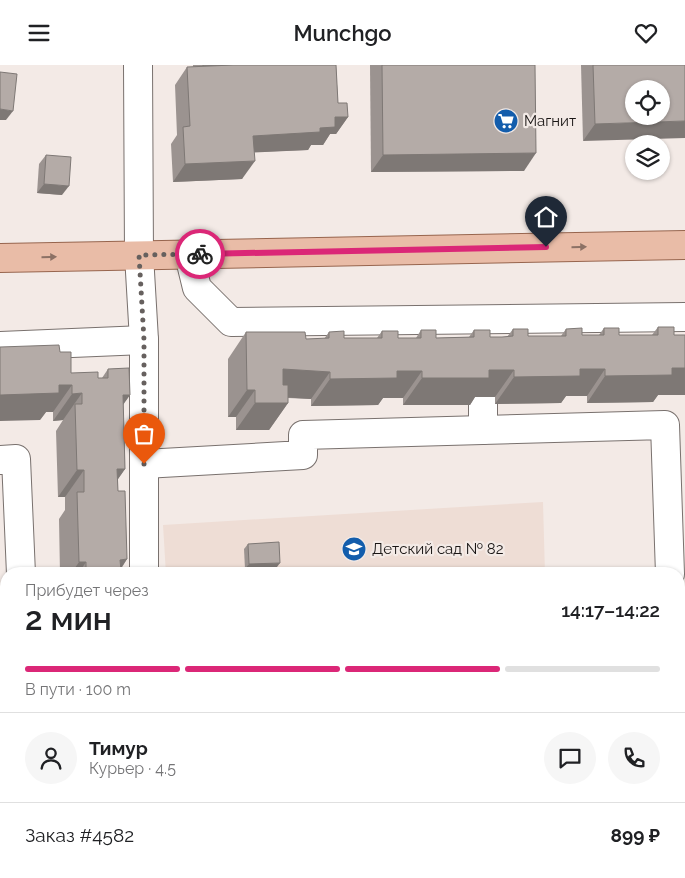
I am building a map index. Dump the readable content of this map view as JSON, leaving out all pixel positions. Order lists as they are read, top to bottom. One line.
{"places":{"supermarket":["Магнит"],"school or university":["Детский сад № 82"]},"page":{"header":"Munchgo","heading":["2 мин","Прибудет через","14:17–14:22"],"panel":["Тимур","Курьер · 4.5","Заказ #4582","899 ₽"],"bar":"В пути · 100 m"}}
